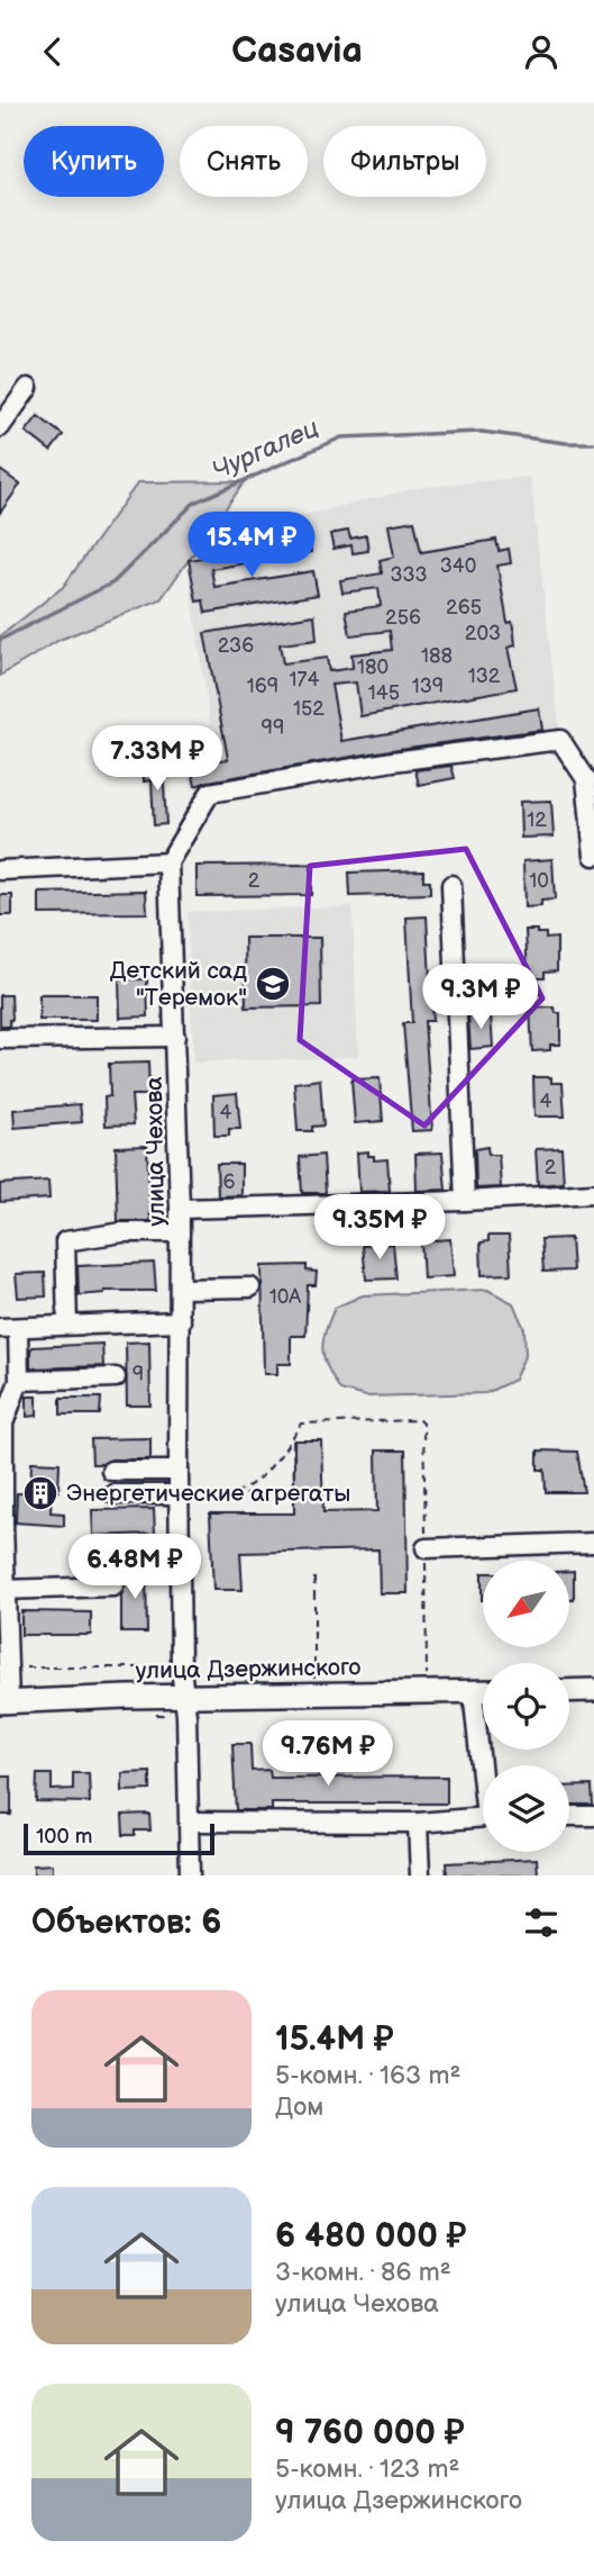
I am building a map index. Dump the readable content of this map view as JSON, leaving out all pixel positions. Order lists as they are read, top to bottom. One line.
{"streets":{"main road":["улица Дзержинского"],"street":["улица Чехова"]},"crossings":[["улица Чехова","улица Дзержинского"]],"water":["Чургалец"],"places":{"school or university":["Детский сад \"Теремок\""],"building":["Энергетические агрегаты"]},"house_numbers":["340","333","265","256","203","236","188","180","132","174","169","139","145","152","99","12","2","10","4","4","2","6","10А","9"],"scale_bar":"100 m","north":"bottom left","page":{"header":"Casavia","chip":["Купить","Снять","Фильтры"],"price":["15.4M ₽","7.33M ₽","9.3M ₽","9.35M ₽","6.48M ₽","9.76M ₽"],"scale":"100 m","heading":"Объектов: 6","list":[{"name":"15.4M ₽","note":"5-комн. · 163 m² · Дом"},{"name":"6 480 000 ₽","note":"3-комн. · 86 m² · улица Чехова"},{"name":"9 760 000 ₽","note":"5-комн. · 123 m² · улица Дзержинского"}]}}
